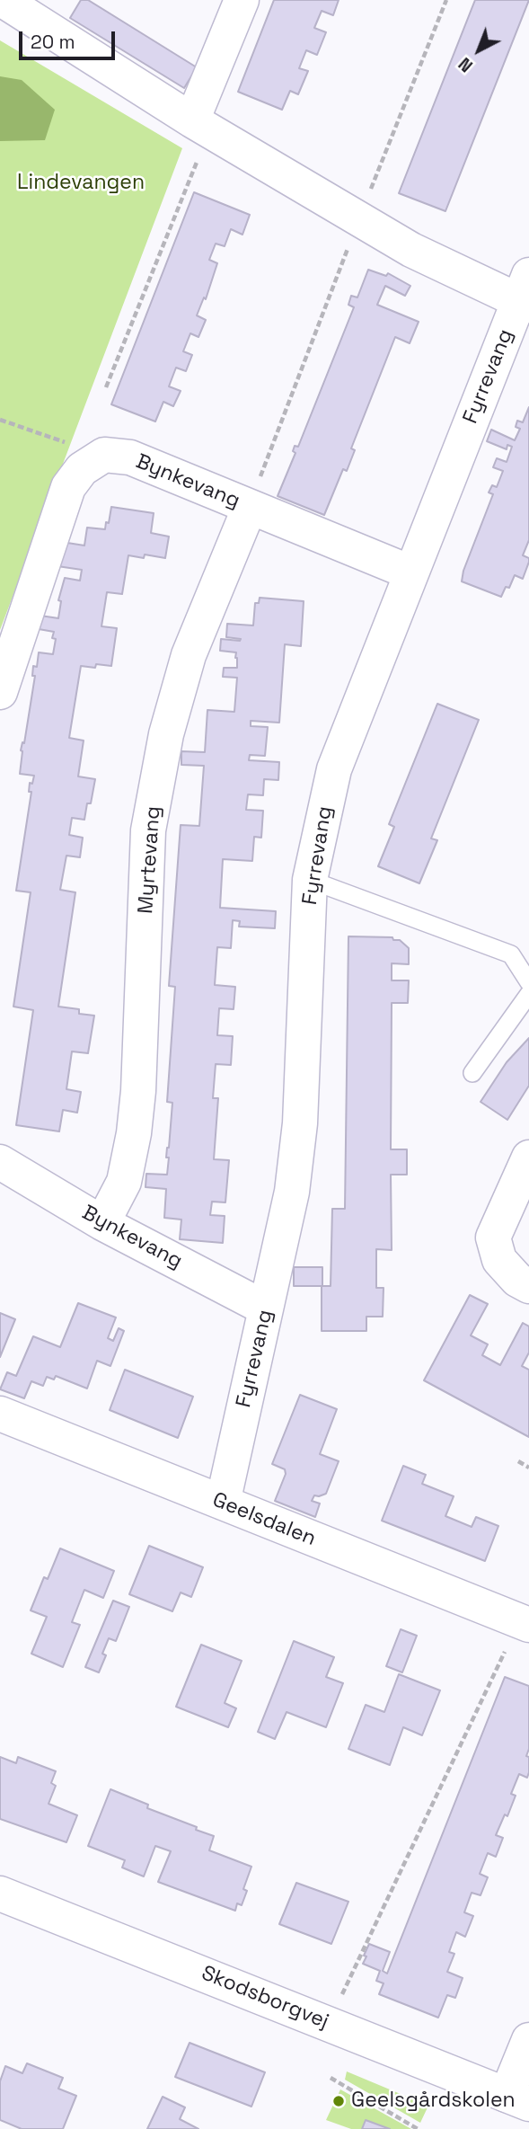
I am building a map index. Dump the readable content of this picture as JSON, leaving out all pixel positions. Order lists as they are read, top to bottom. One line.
{"streets":{"street":["Fyrrevang","Bynkevang","Myrtevang","Geelsdalen","Skodsborgvej"]},"crossings":[["Fyrrevang","Bynkevang"],["Fyrrevang","Geelsdalen"],["Bynkevang","Myrtevang"]],"parks":["Lindevangen"],"places":["Geelsgårdskolen"],"scale_bar":"20 m","north":"bottom left"}
